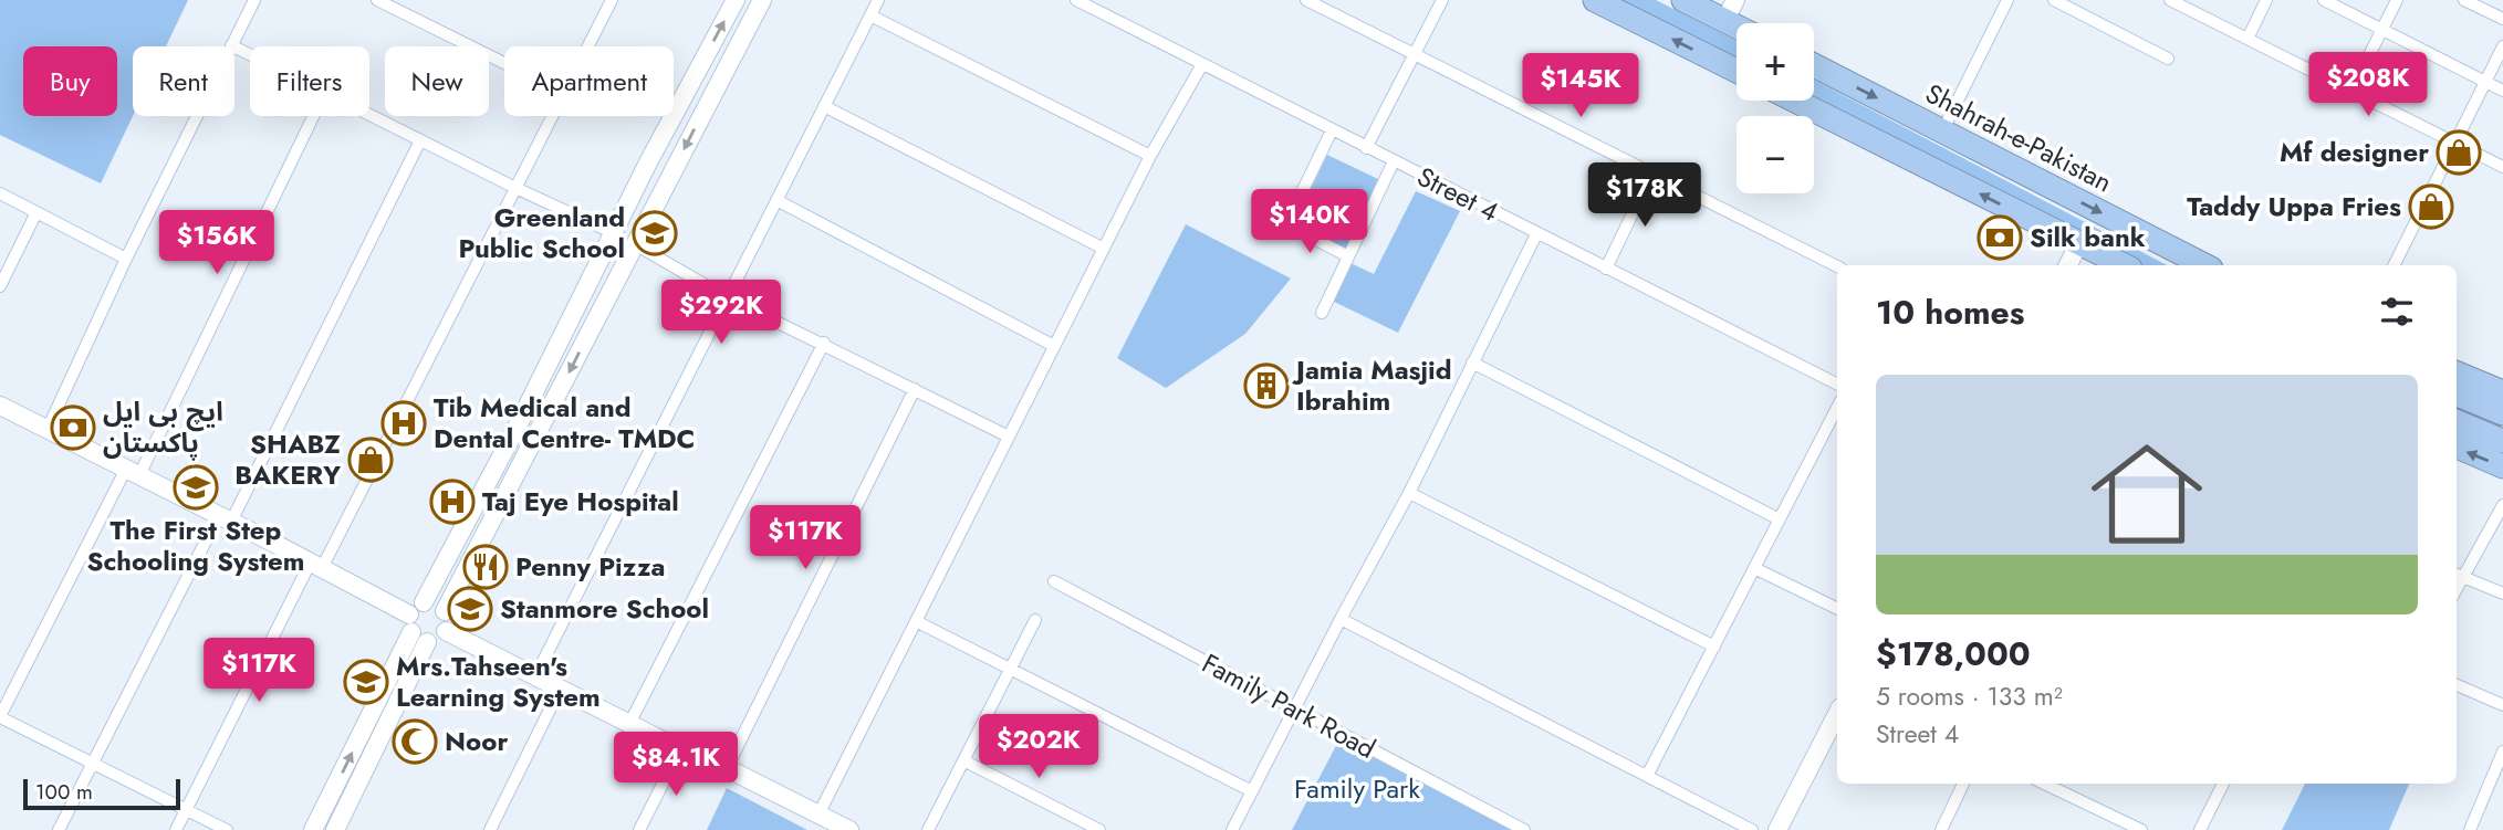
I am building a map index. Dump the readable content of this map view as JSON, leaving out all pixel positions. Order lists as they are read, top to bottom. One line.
{"streets":{"highway":["Shahrah-e-Pakistan"],"street":["Street 4","Family Park Road"]},"parks":["Family Park"],"places":{"shop":["Mf designer","Taddy Uppa Fries","SHABZ BAKERY"],"school or university":["Greenland Public School","The First Step Schooling System","Stanmore School","Mrs.Tahseen's Learning System"],"bank":["Silk bank","ایچ بی ایل پاکستان"],"building":["Jamia Masjid Ibrahim"],"hospital":["Tib Medical and Dental Centre- TMDC","Taj Eye Hospital"],"restaurant":["Penny Pizza"],"mosque":["Noor"]},"scale_bar":"100 m","page":{"map_buttons":["+","−"],"chip":["Buy","Rent","Filters","New","Apartment"],"price":["$208K","$145K","$178K","$140K","$156K","$292K","$117K","$117K","$202K","$84.1K"],"heading":"10 homes","list":[{"name":"$178,000","note":"5 rooms · 133 m² · Street 4"}],"scale":"100 m"}}
